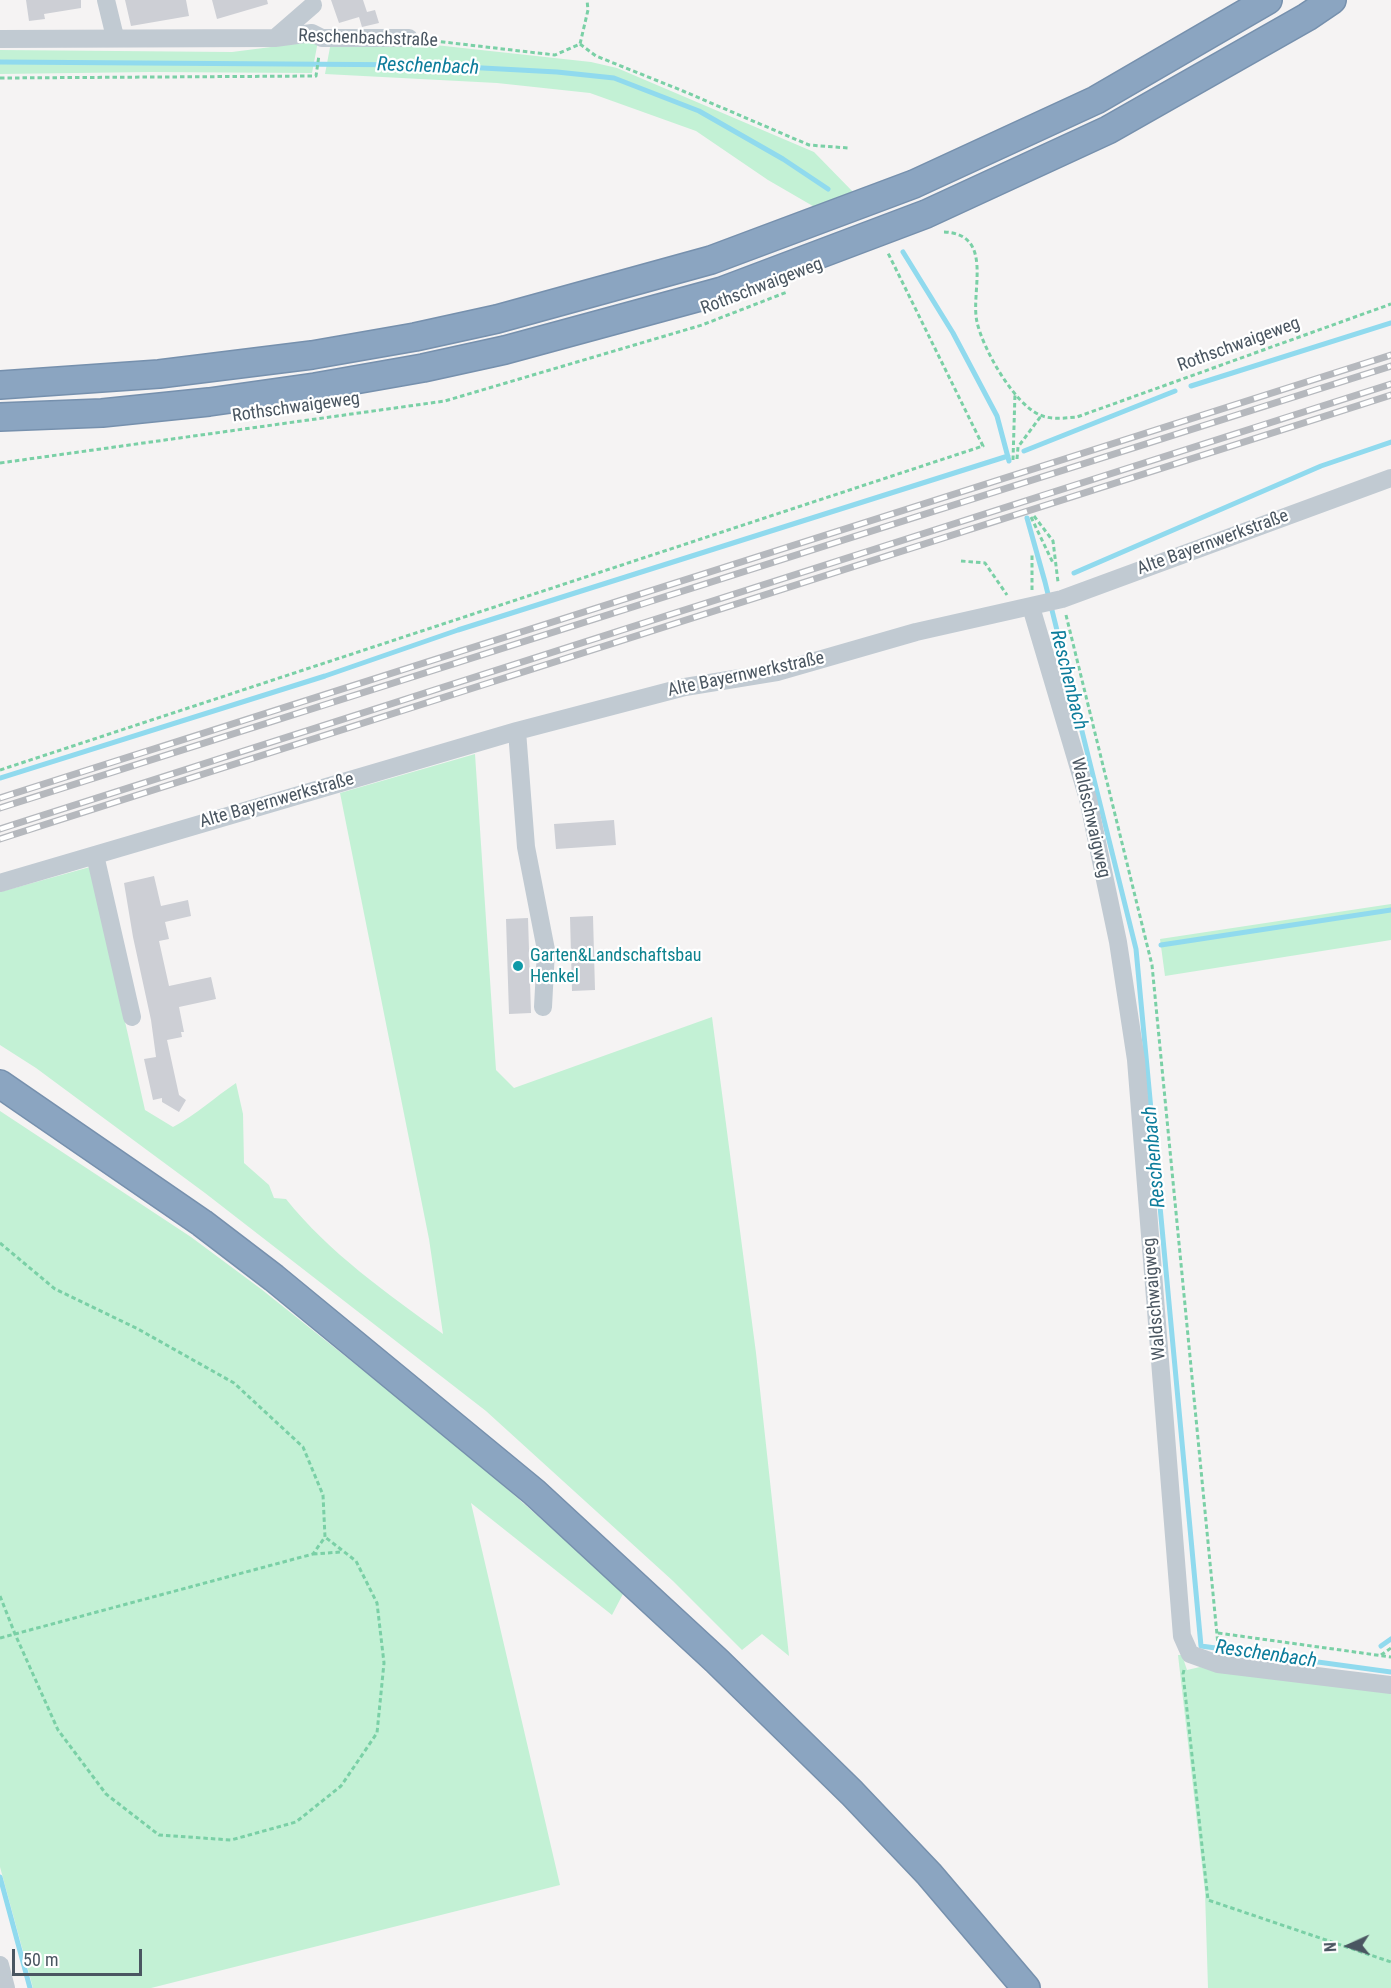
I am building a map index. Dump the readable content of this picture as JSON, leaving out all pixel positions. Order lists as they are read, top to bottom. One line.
{"streets":{"street":["Reschenbachstraße","Alte Bayernwerkstraße","Waldschwaigweg"],"path":["Rothschwaigeweg"]},"crossings":[["Alte Bayernwerkstraße","Waldschwaigweg"]],"water":["Reschenbach"],"places":["Garten&Landschaftsbau Henkel"],"scale_bar":"50 m","north":"left"}
